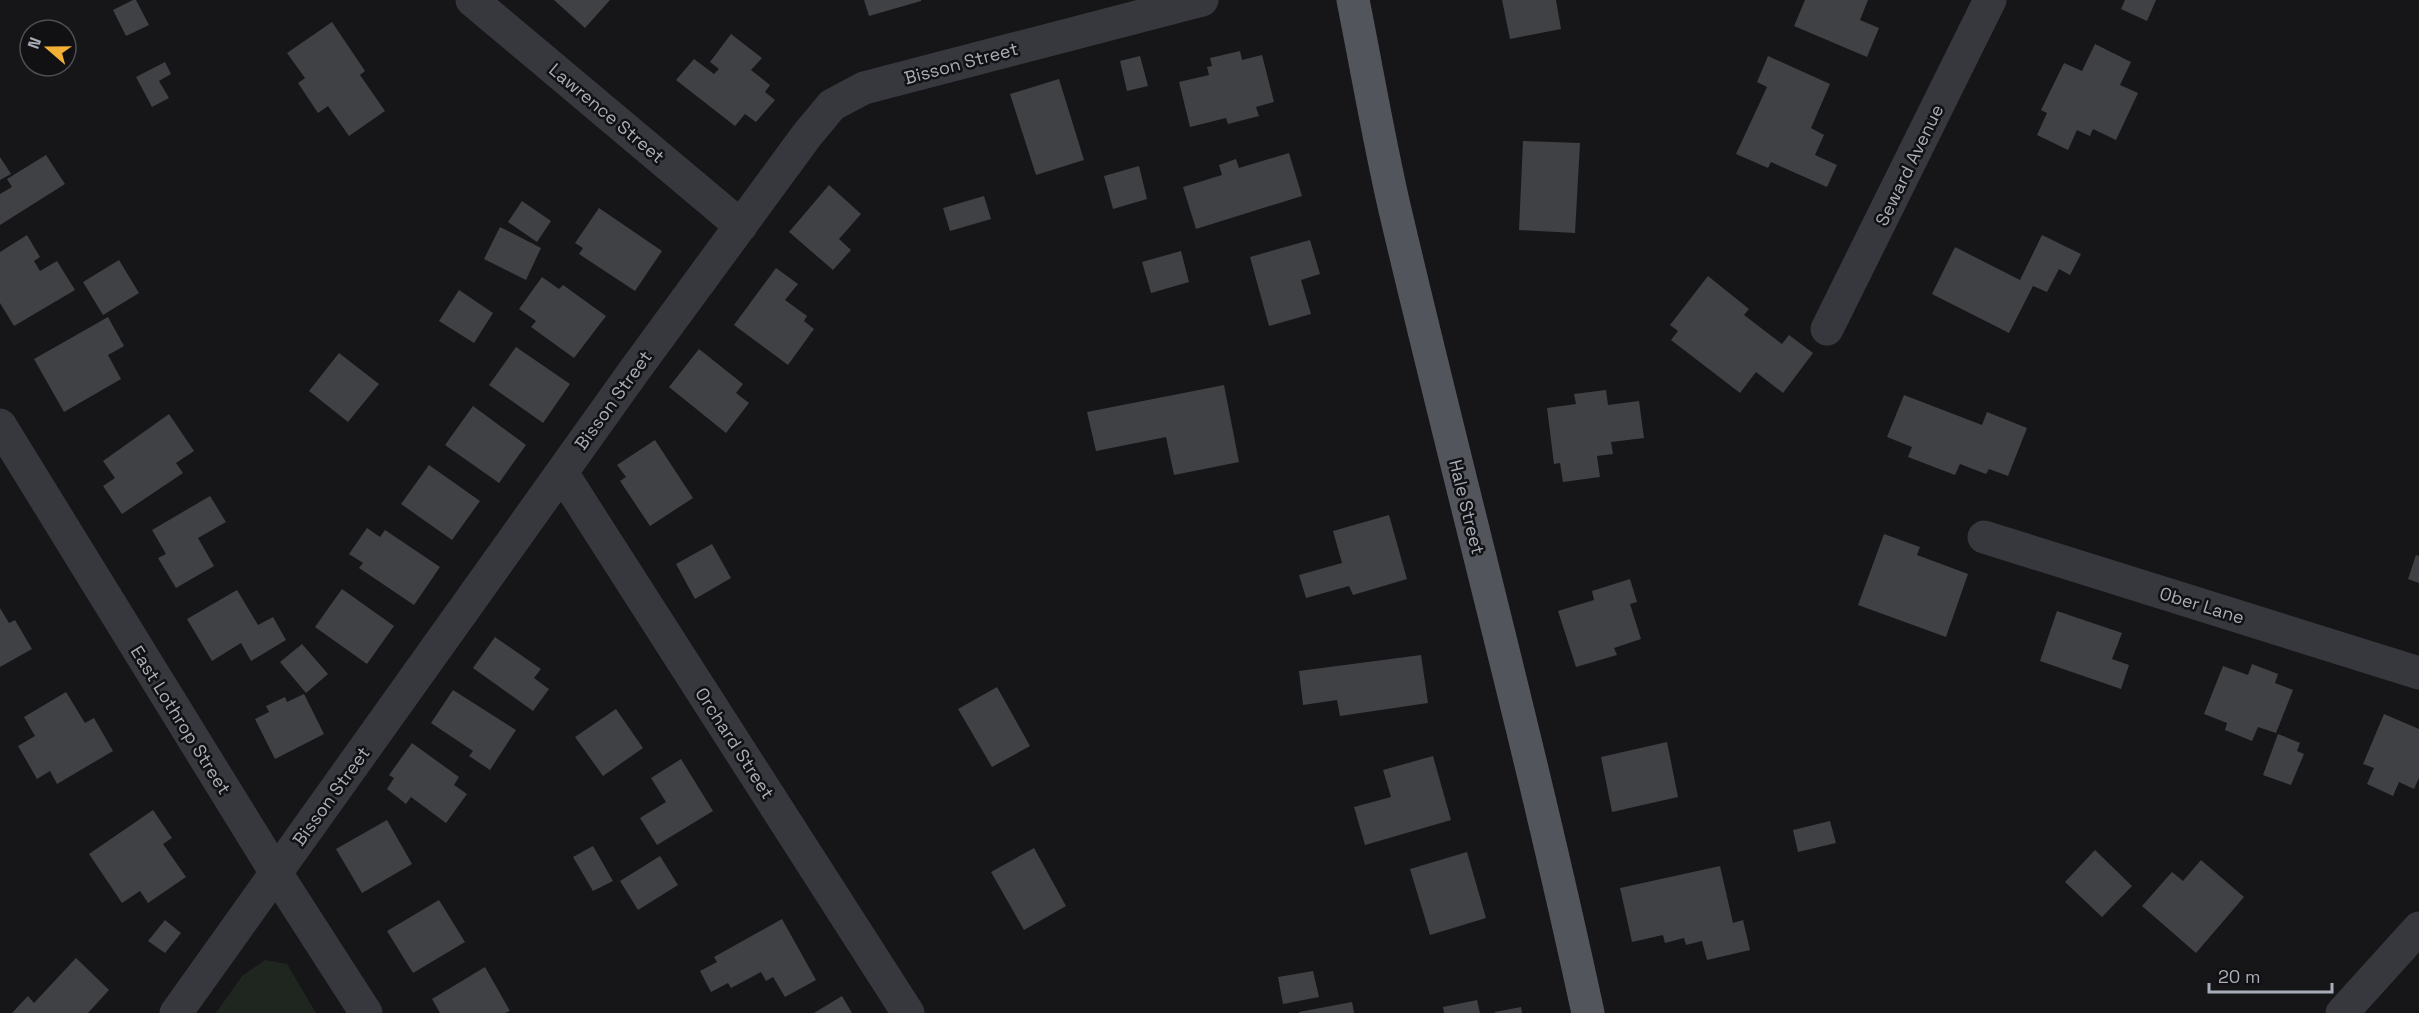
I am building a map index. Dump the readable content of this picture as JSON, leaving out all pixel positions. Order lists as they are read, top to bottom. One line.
{"streets":{"main road":["Hale Street"],"street":["Bisson Street","Lawrence Street","Seward Avenue","Ober Lane","East Lothrop Street","Orchard Street"]},"crossings":[["Bisson Street","Lawrence Street"],["Bisson Street","East Lothrop Street"],["Bisson Street","Orchard Street"]],"scale_bar":"20 m","north":"left"}
